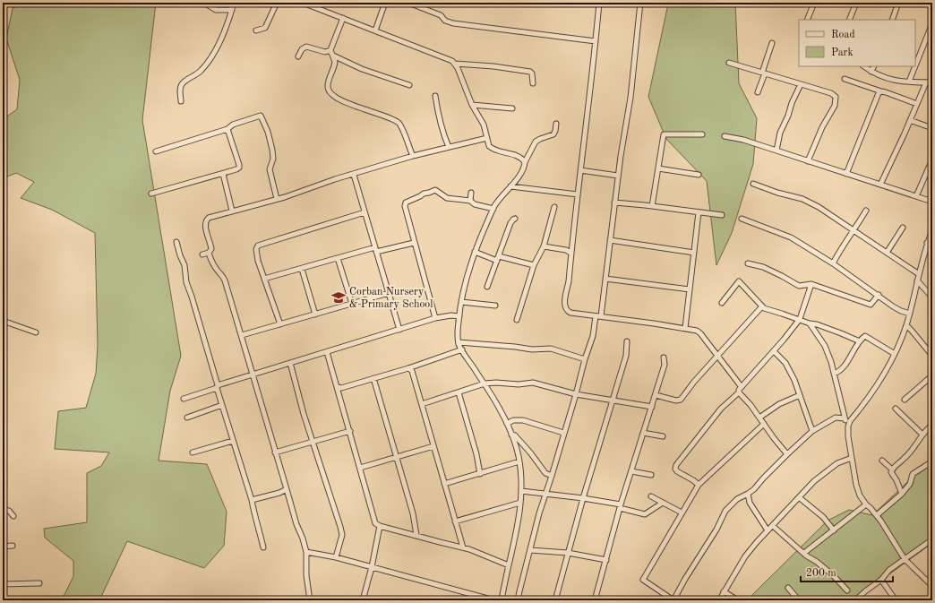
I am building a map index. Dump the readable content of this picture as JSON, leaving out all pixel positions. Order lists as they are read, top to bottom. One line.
{"places":{"school or university":["Corban Nursery & Primary School"]},"legend":["Road","Park"],"scale_bar":"200 m"}
